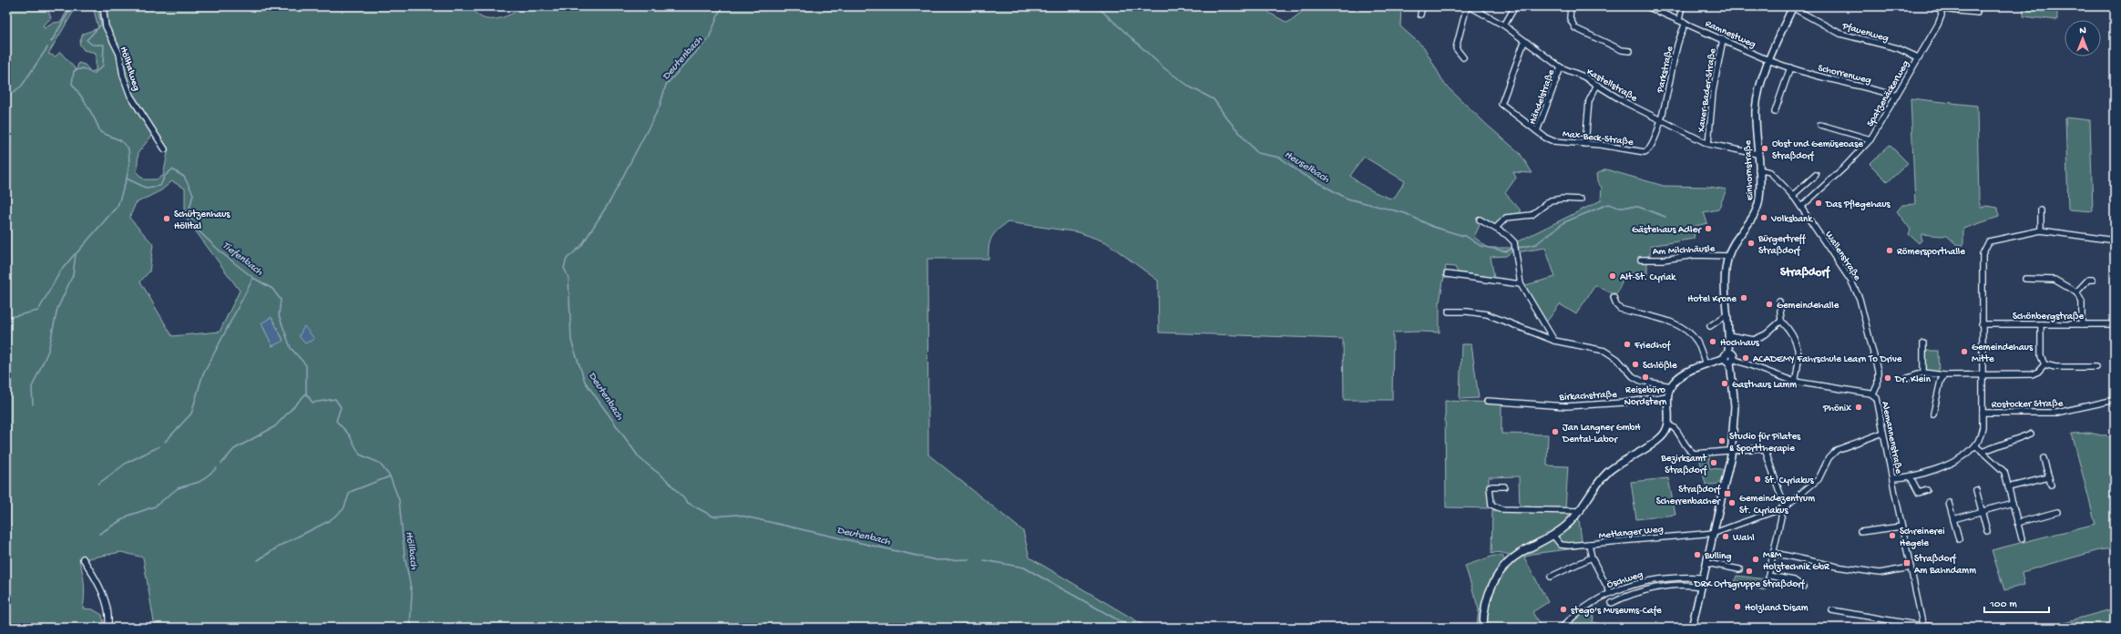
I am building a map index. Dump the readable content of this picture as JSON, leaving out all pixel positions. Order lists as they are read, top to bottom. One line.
{"streets":{"main road":["Einhornstraße"],"street":["Pfauenweg","Ramnestweg","Hölltalweg","Parkstraße","Schorrenweg","Kastellstraße","Xaver-Bader-Straße","Spatzenäckerweg","Händelstraße","Max-Beck-Straße","Am Milchhäusle","Wallenstraße","Schönbergstraße","Birkachstraße","Rostocker Straße","Alemannenstraße","Metlanger Weg","Öschweg"]},"crossings":[["Pfauenweg","Spatzenäckerweg"],["Pfauenweg","Einhornstraße"],["Ramnestweg","Parkstraße"],["Ramnestweg","Schorrenweg"],["Ramnestweg","Xaver-Bader-Straße"],["Ramnestweg","Einhornstraße"],["Parkstraße","Kastellstraße"],["Parkstraße","Max-Beck-Straße"],["Schorrenweg","Spatzenäckerweg"],["Schorrenweg","Einhornstraße"],["Kastellstraße","Xaver-Bader-Straße"],["Kastellstraße","Händelstraße"],["Kastellstraße","Max-Beck-Straße"],["Kastellstraße","Einhornstraße"],["Spatzenäckerweg","Wallenstraße"],["Händelstraße","Max-Beck-Straße"],["Einhornstraße","Am Milchhäusle"],["Einhornstraße","Wallenstraße"],["Einhornstraße","Alemannenstraße"],["Einhornstraße","Metlanger Weg"],["Einhornstraße","Öschweg"],["Wallenstraße","Alemannenstraße"],["Alemannenstraße","Metlanger Weg"]],"districts":["Straßdorf"],"water":["Deutenbach","Heuselbach","Tiefenbach","Höllbach"],"places":{"other":["Obst und Gemüseoase Straßdorf","Das Pflegehaus","Volksbank","Schützenhaus Hölltal","Gästehaus Adler","Bürgertreff Straßdorf","Römersporthalle","Alt-St. Cyriak","Hotel Krone","Gemeindehalle","Hochhaus","Friedhof","Gemeindehaus Mitte","ACADEMY Fahrschule Learn To Drive","Schlößle","Reisebüro Nordstern","Dr. Klein","Gasthaus Lamm","Phönix","Jan Langner GmbH Dental-Labor","Studio für Pilates & Sporttherapie","Bezirksamt Straßdorf","St. Cyriakus","Gemeindezentrum St. Cyriakus","Schreinerei Hegele","Wahl","Bulling","M&M Holztechnik GbR","DRK Ortsgruppe Straßdorf","Holzland Disam","stego's Museums-Cafe"],"transit":["Straßdorf Scherrenbacher","Straßdorf Am Bahndamm"]},"scale_bar":"100 m","north":"top"}
